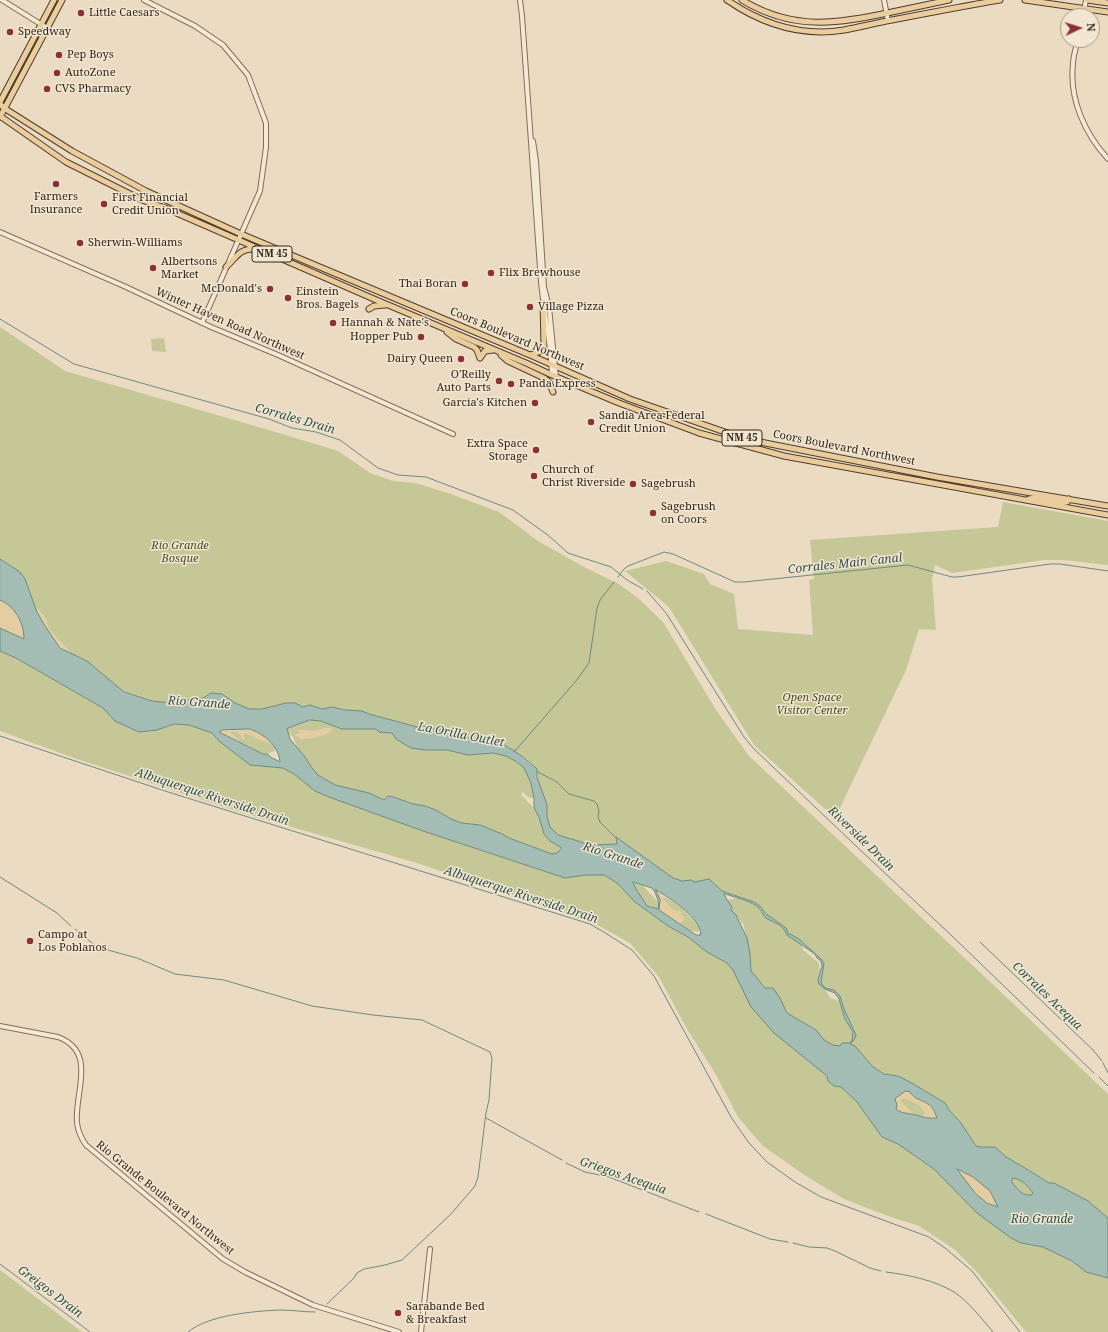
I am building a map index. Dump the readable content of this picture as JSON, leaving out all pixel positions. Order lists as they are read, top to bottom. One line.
{"streets":{"main road":["NM 45","Coors Boulevard Northwest"],"street":["Winter Haven Road Northwest","Rio Grande Boulevard Northwest"]},"water":["Corrales Drain","Corrales Main Canal","Rio Grande","La Orilla Outlet","Albuquerque Riverside Drain","Riverside Drain","Corrales Acequa","Griegos Acequia","Greigos Drain"],"parks":["Rio Grande Bosque","Open Space Visitor Center"],"places":["Little Caesars","Speedway","Pep Boys","AutoZone","CVS Pharmacy","Farmers Insurance","First Financial Credit Union","Sherwin-Williams","Albertsons Market","Flix Brewhouse","Thai Boran","McDonald's","Einstein Bros. Bagels","Village Pizza","Hannah & Nate's","Hopper Pub","Dairy Queen","O'Reilly Auto Parts","Panda Express","Garcia's Kitchen","Sandia Area Federal Credit Union","Extra Space Storage","Church of Christ Riverside","Sagebrush","Sagebrush on Coors","Campo at Los Poblanos","Sarabande Bed & Breakfast"],"north":"right"}
